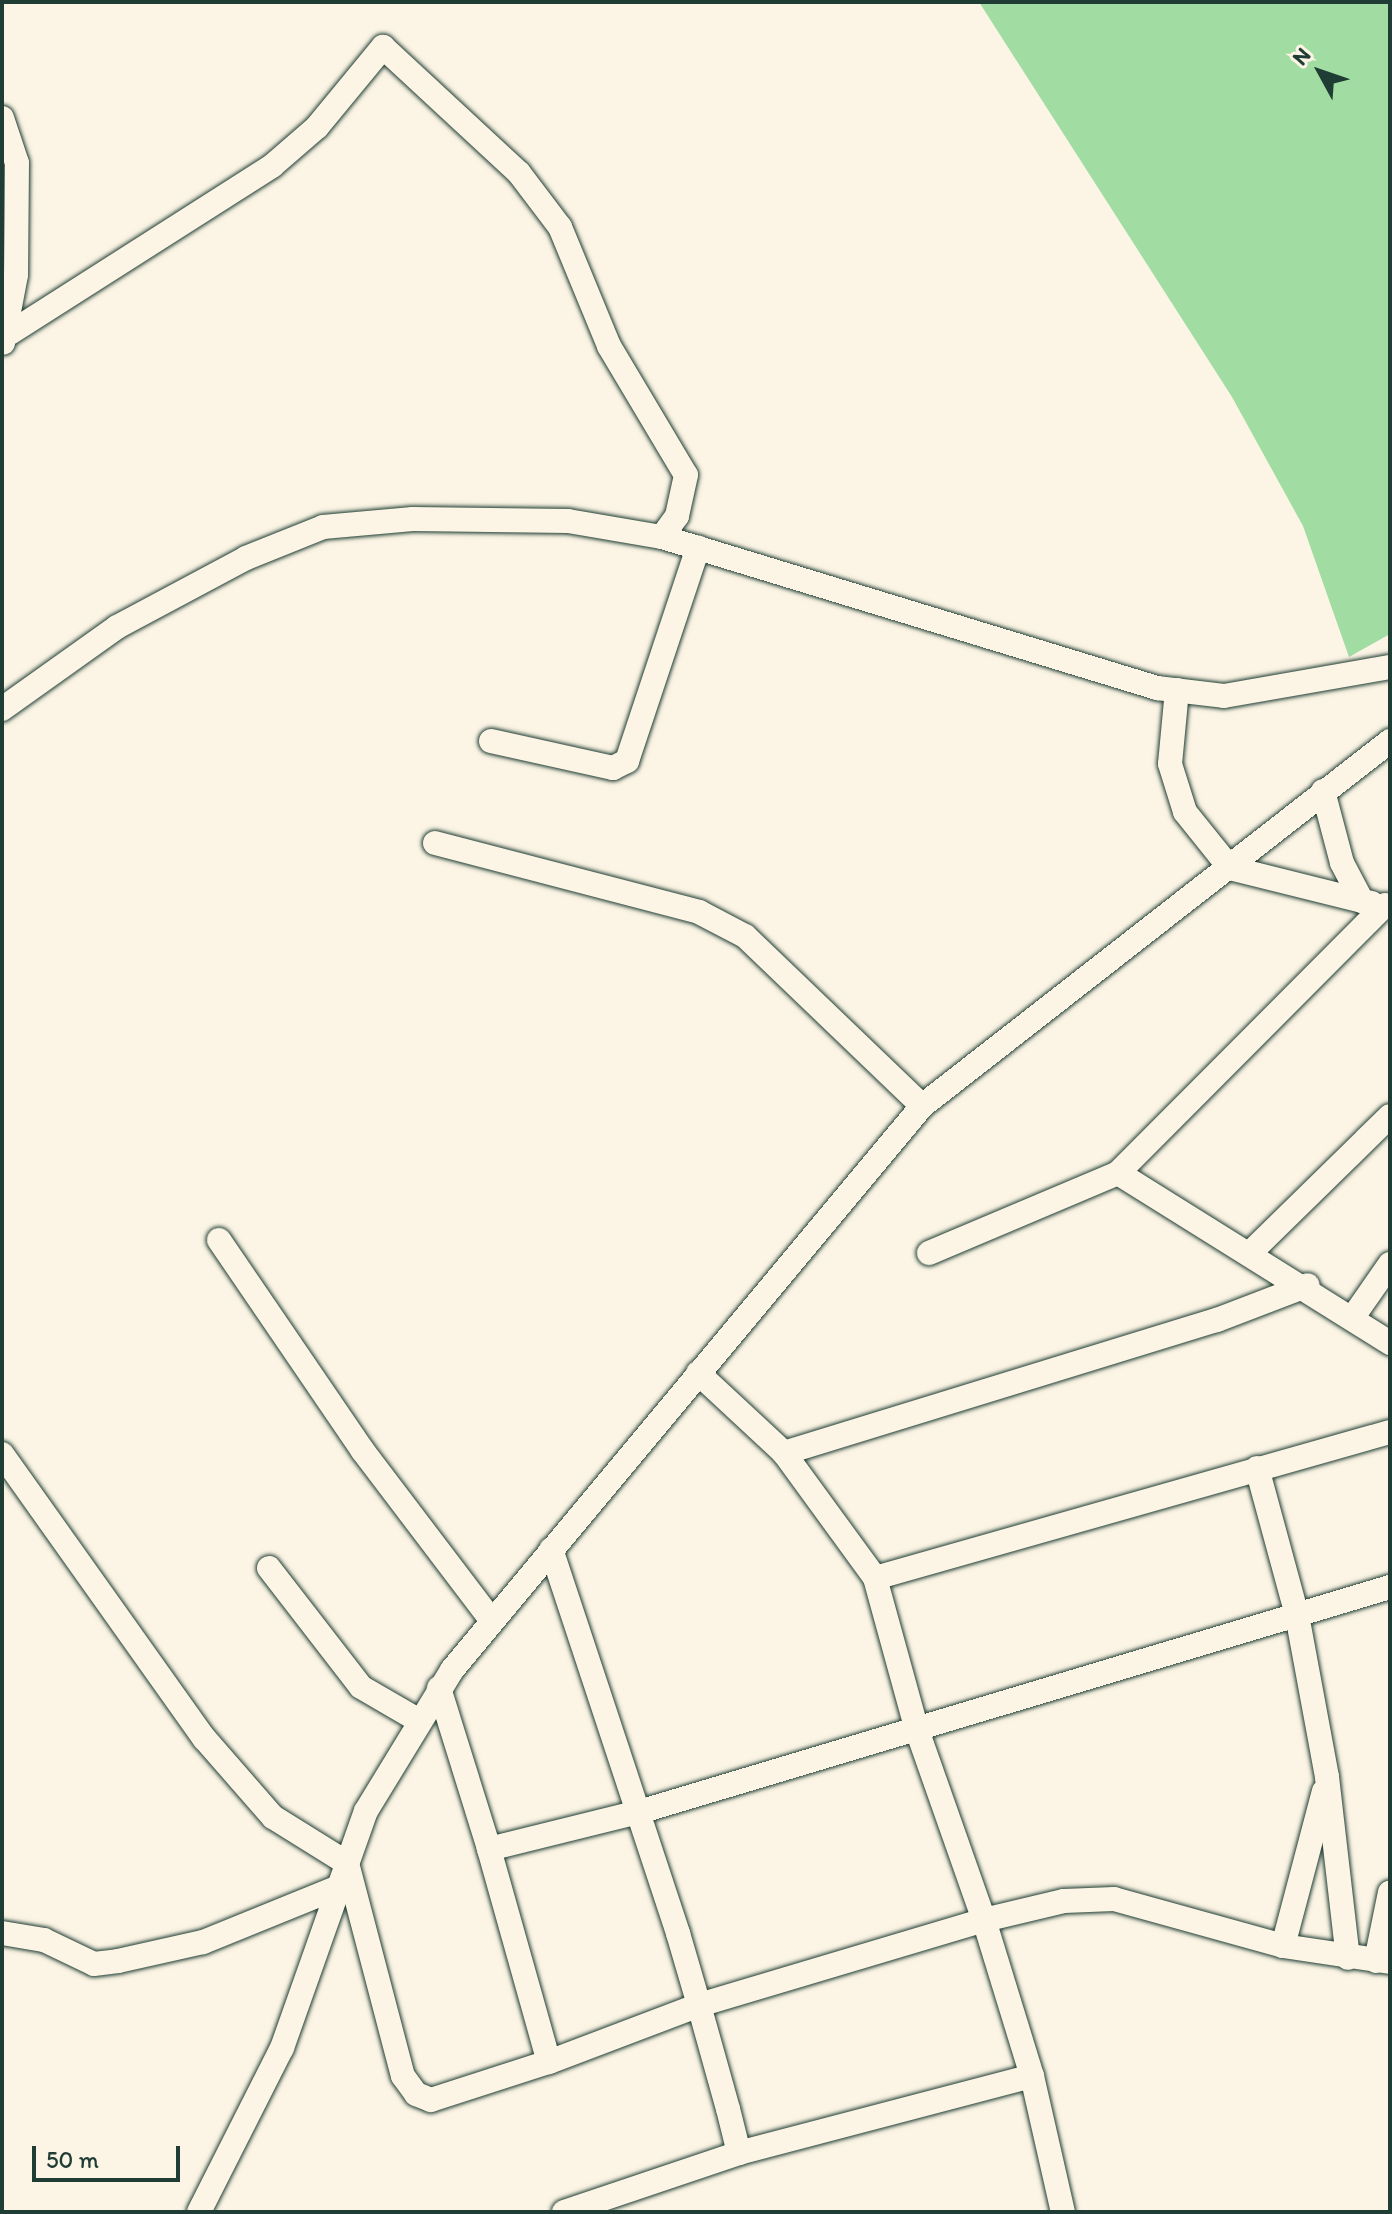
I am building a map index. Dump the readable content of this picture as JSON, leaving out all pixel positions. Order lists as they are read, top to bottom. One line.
{"scale_bar":"50 m","north":"top left"}
